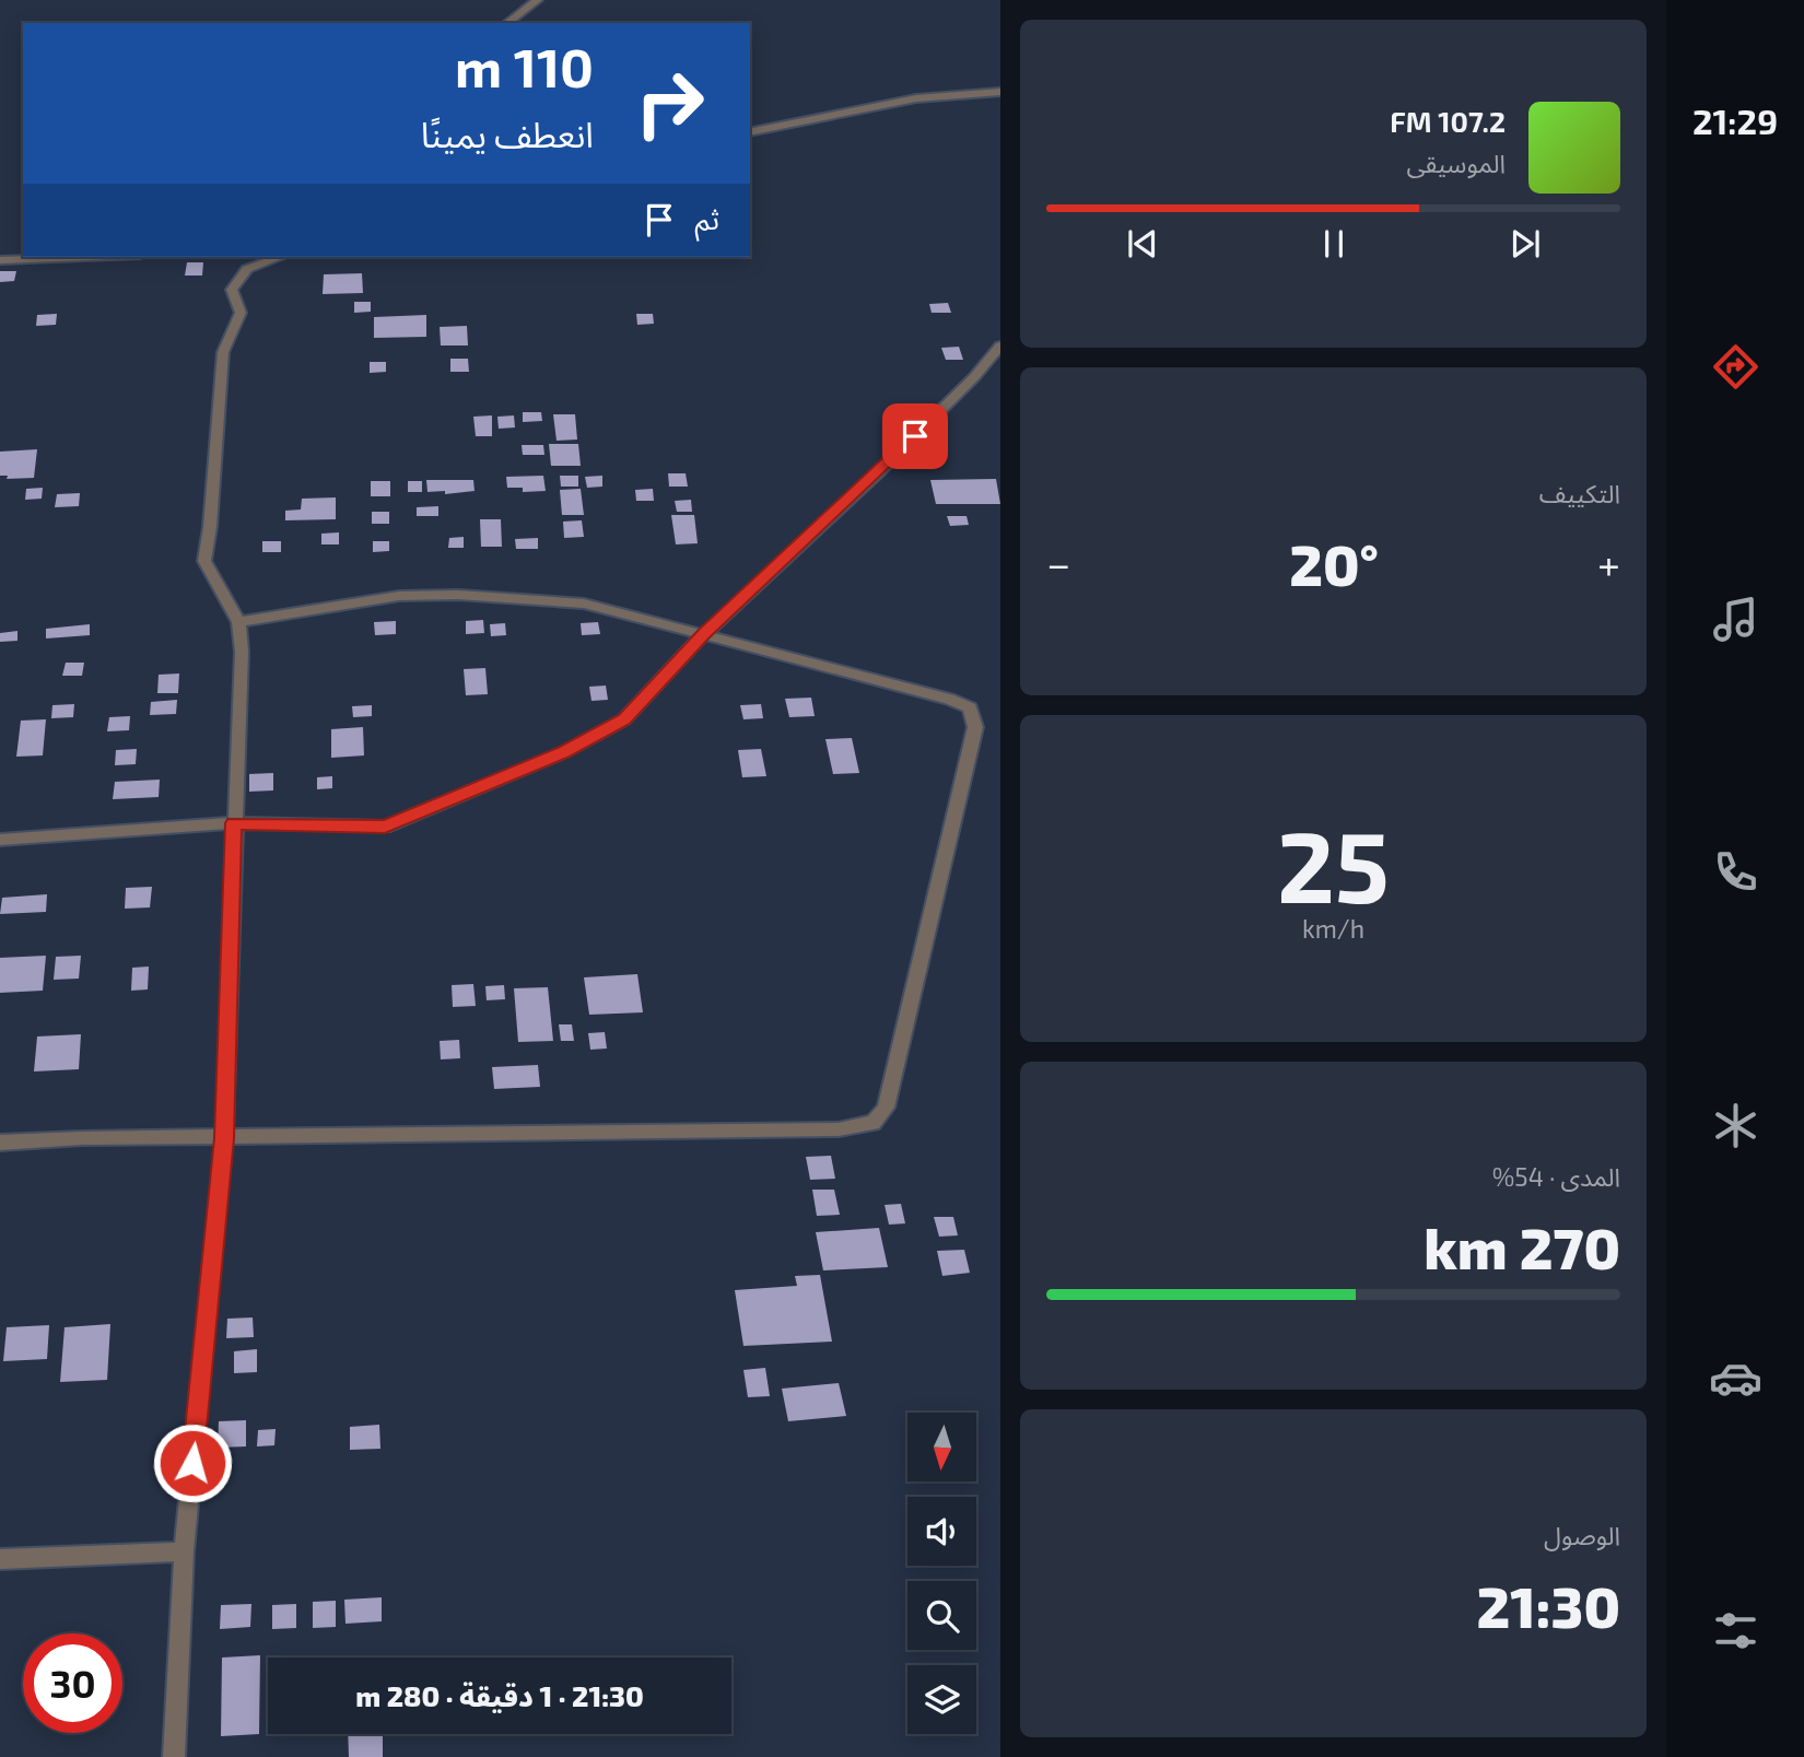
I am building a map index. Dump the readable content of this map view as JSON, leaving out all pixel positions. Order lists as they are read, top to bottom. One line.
{"north":"bottom","page":{"tabs":"21:29","turn":["110 m","انعطف يمينًا"],"song":["107.2 FM","الموسيقى"],"then":"ثم","tile":["التكييف",["25","km/h"],["المدى · 54%","270 km"],["الوصول","21:30"]],"heat":["−","20°","+"],"limit":"30","trip":"21:30 · 1 دقيقة · 280 m"}}
